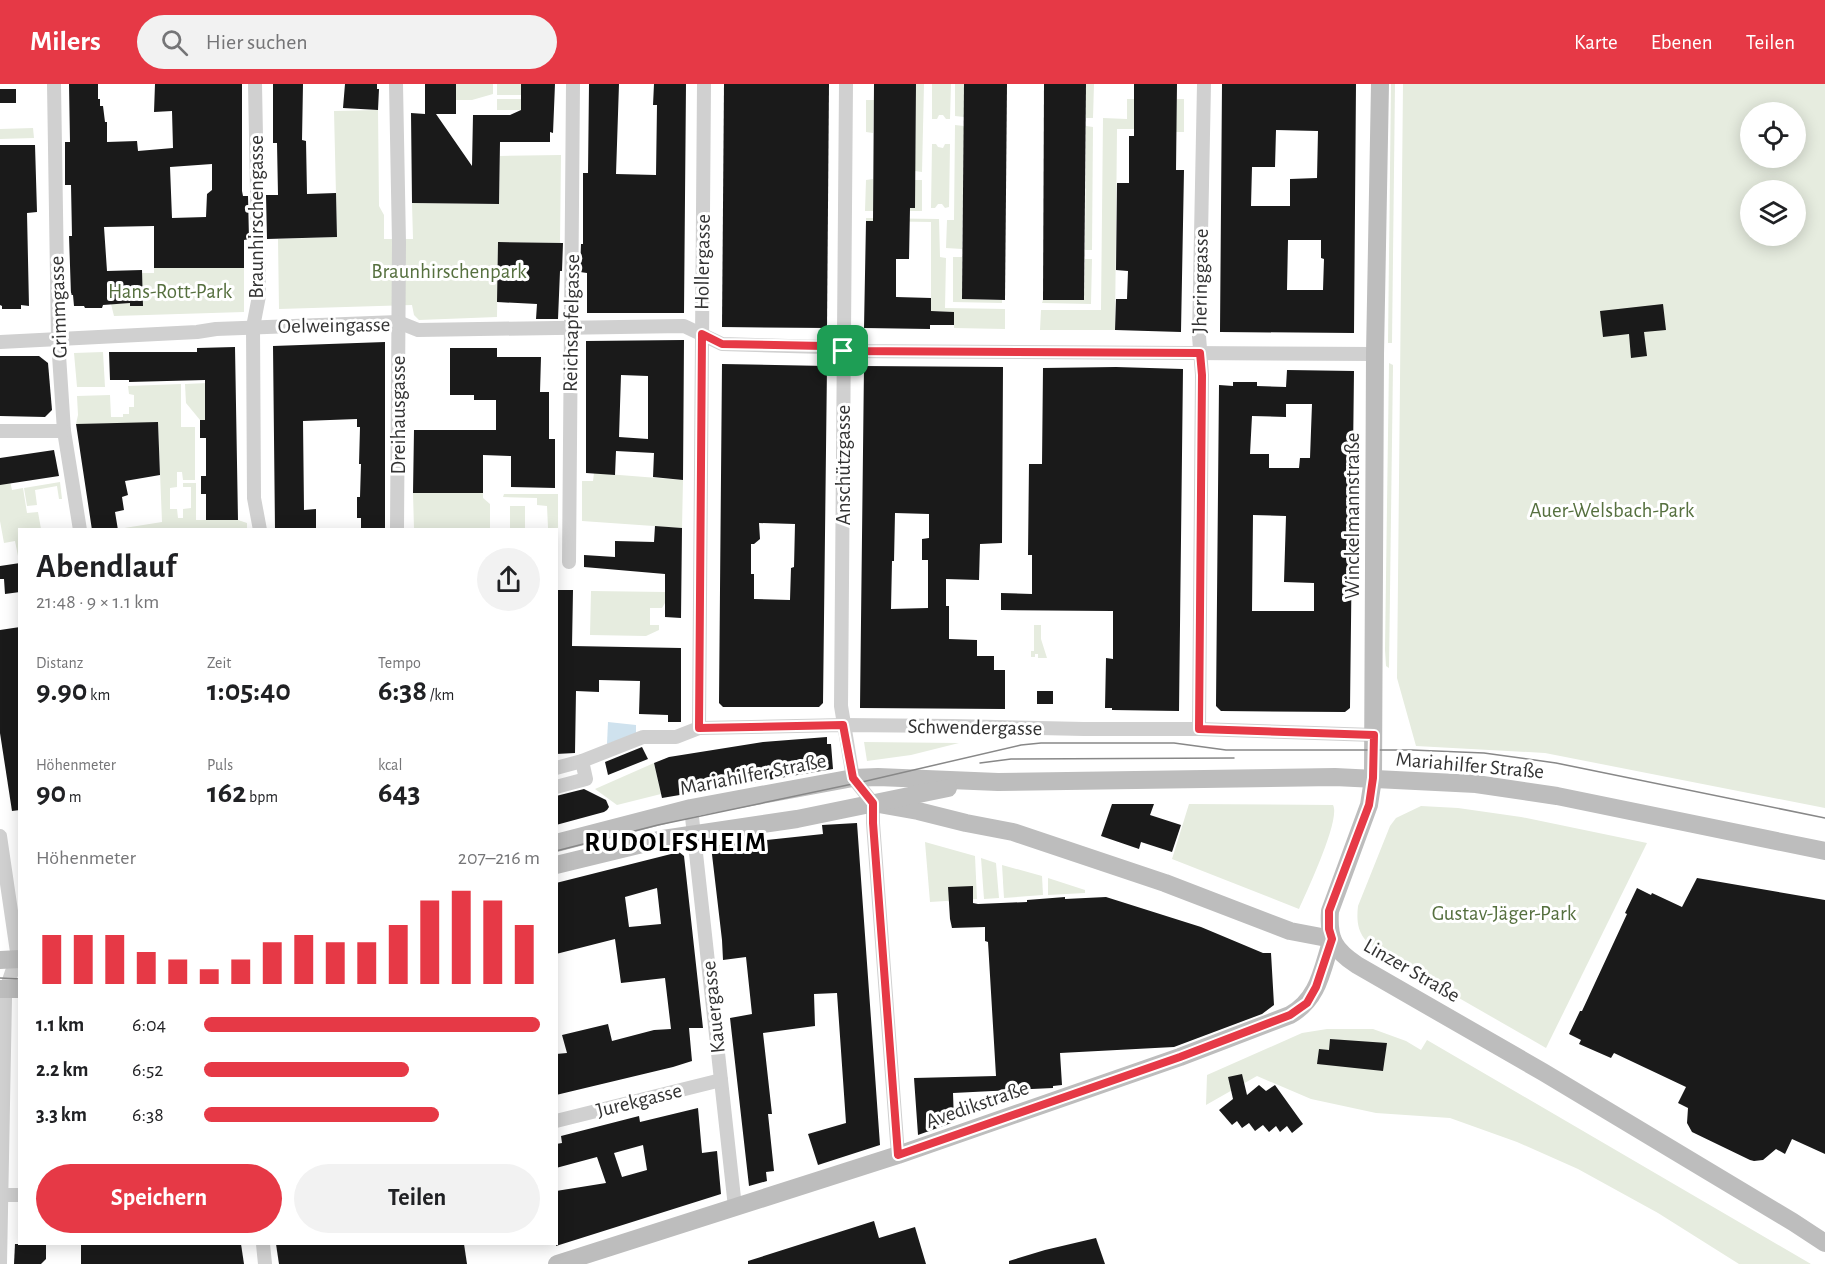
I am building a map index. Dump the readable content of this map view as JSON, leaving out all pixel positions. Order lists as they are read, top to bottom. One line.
{"streets":{"street":["Braunhirschengasse","Hollergasse","Jheringgasse","Grimmgasse","Reichsapfelgasse","Oelweingasse","Dreihausgasse","Anschützgasse","Winckelmannstraße","Schwendergasse","Mariahilfer Straße","Linzer Straße","Kauergasse","Jurekgasse","Avedikstraße"]},"crossings":[["Braunhirschengasse","Oelweingasse"],["Hollergasse","Oelweingasse"],["Hollergasse","Schwendergasse"],["Jheringgasse","Oelweingasse"],["Jheringgasse","Schwendergasse"],["Grimmgasse","Oelweingasse"],["Reichsapfelgasse","Oelweingasse"],["Oelweingasse","Dreihausgasse"],["Oelweingasse","Anschützgasse"],["Oelweingasse","Winckelmannstraße"],["Anschützgasse","Schwendergasse"],["Anschützgasse","Mariahilfer Straße"],["Anschützgasse","Linzer Straße"],["Winckelmannstraße","Schwendergasse"],["Winckelmannstraße","Mariahilfer Straße"],["Winckelmannstraße","Linzer Straße"],["Winckelmannstraße","Avedikstraße"],["Mariahilfer Straße","Linzer Straße"],["Mariahilfer Straße","Kauergasse"],["Linzer Straße","Avedikstraße"],["Kauergasse","Jurekgasse"],["Kauergasse","Avedikstraße"]],"districts":["RUDOLFSHEIM"],"parks":["Braunhirschenpark","Hans-Rott-Park","Auer-Welsbach-Park","Gustav-Jäger-Park"],"page":{"header":"Milers","search":"Hier suchen","nav":["Karte","Ebenen","Teilen"],"heading":["Abendlauf","21:48 · 9 × 1.1 km"],"stats":[["Distanz","9.90 km"],["Zeit","1:05:40"],["Tempo","6:38 /km"],["Höhenmeter","90 m"],["Puls","162 bpm"],["kcal","643"]],"chart":["Höhenmeter","207–216 m"],"list":[{"name":"1.1 km","note":"6:04"},{"name":"2.2 km","note":"6:52"},{"name":"3.3 km","note":"6:38"}],"buttons":["Speichern","Teilen"]}}
